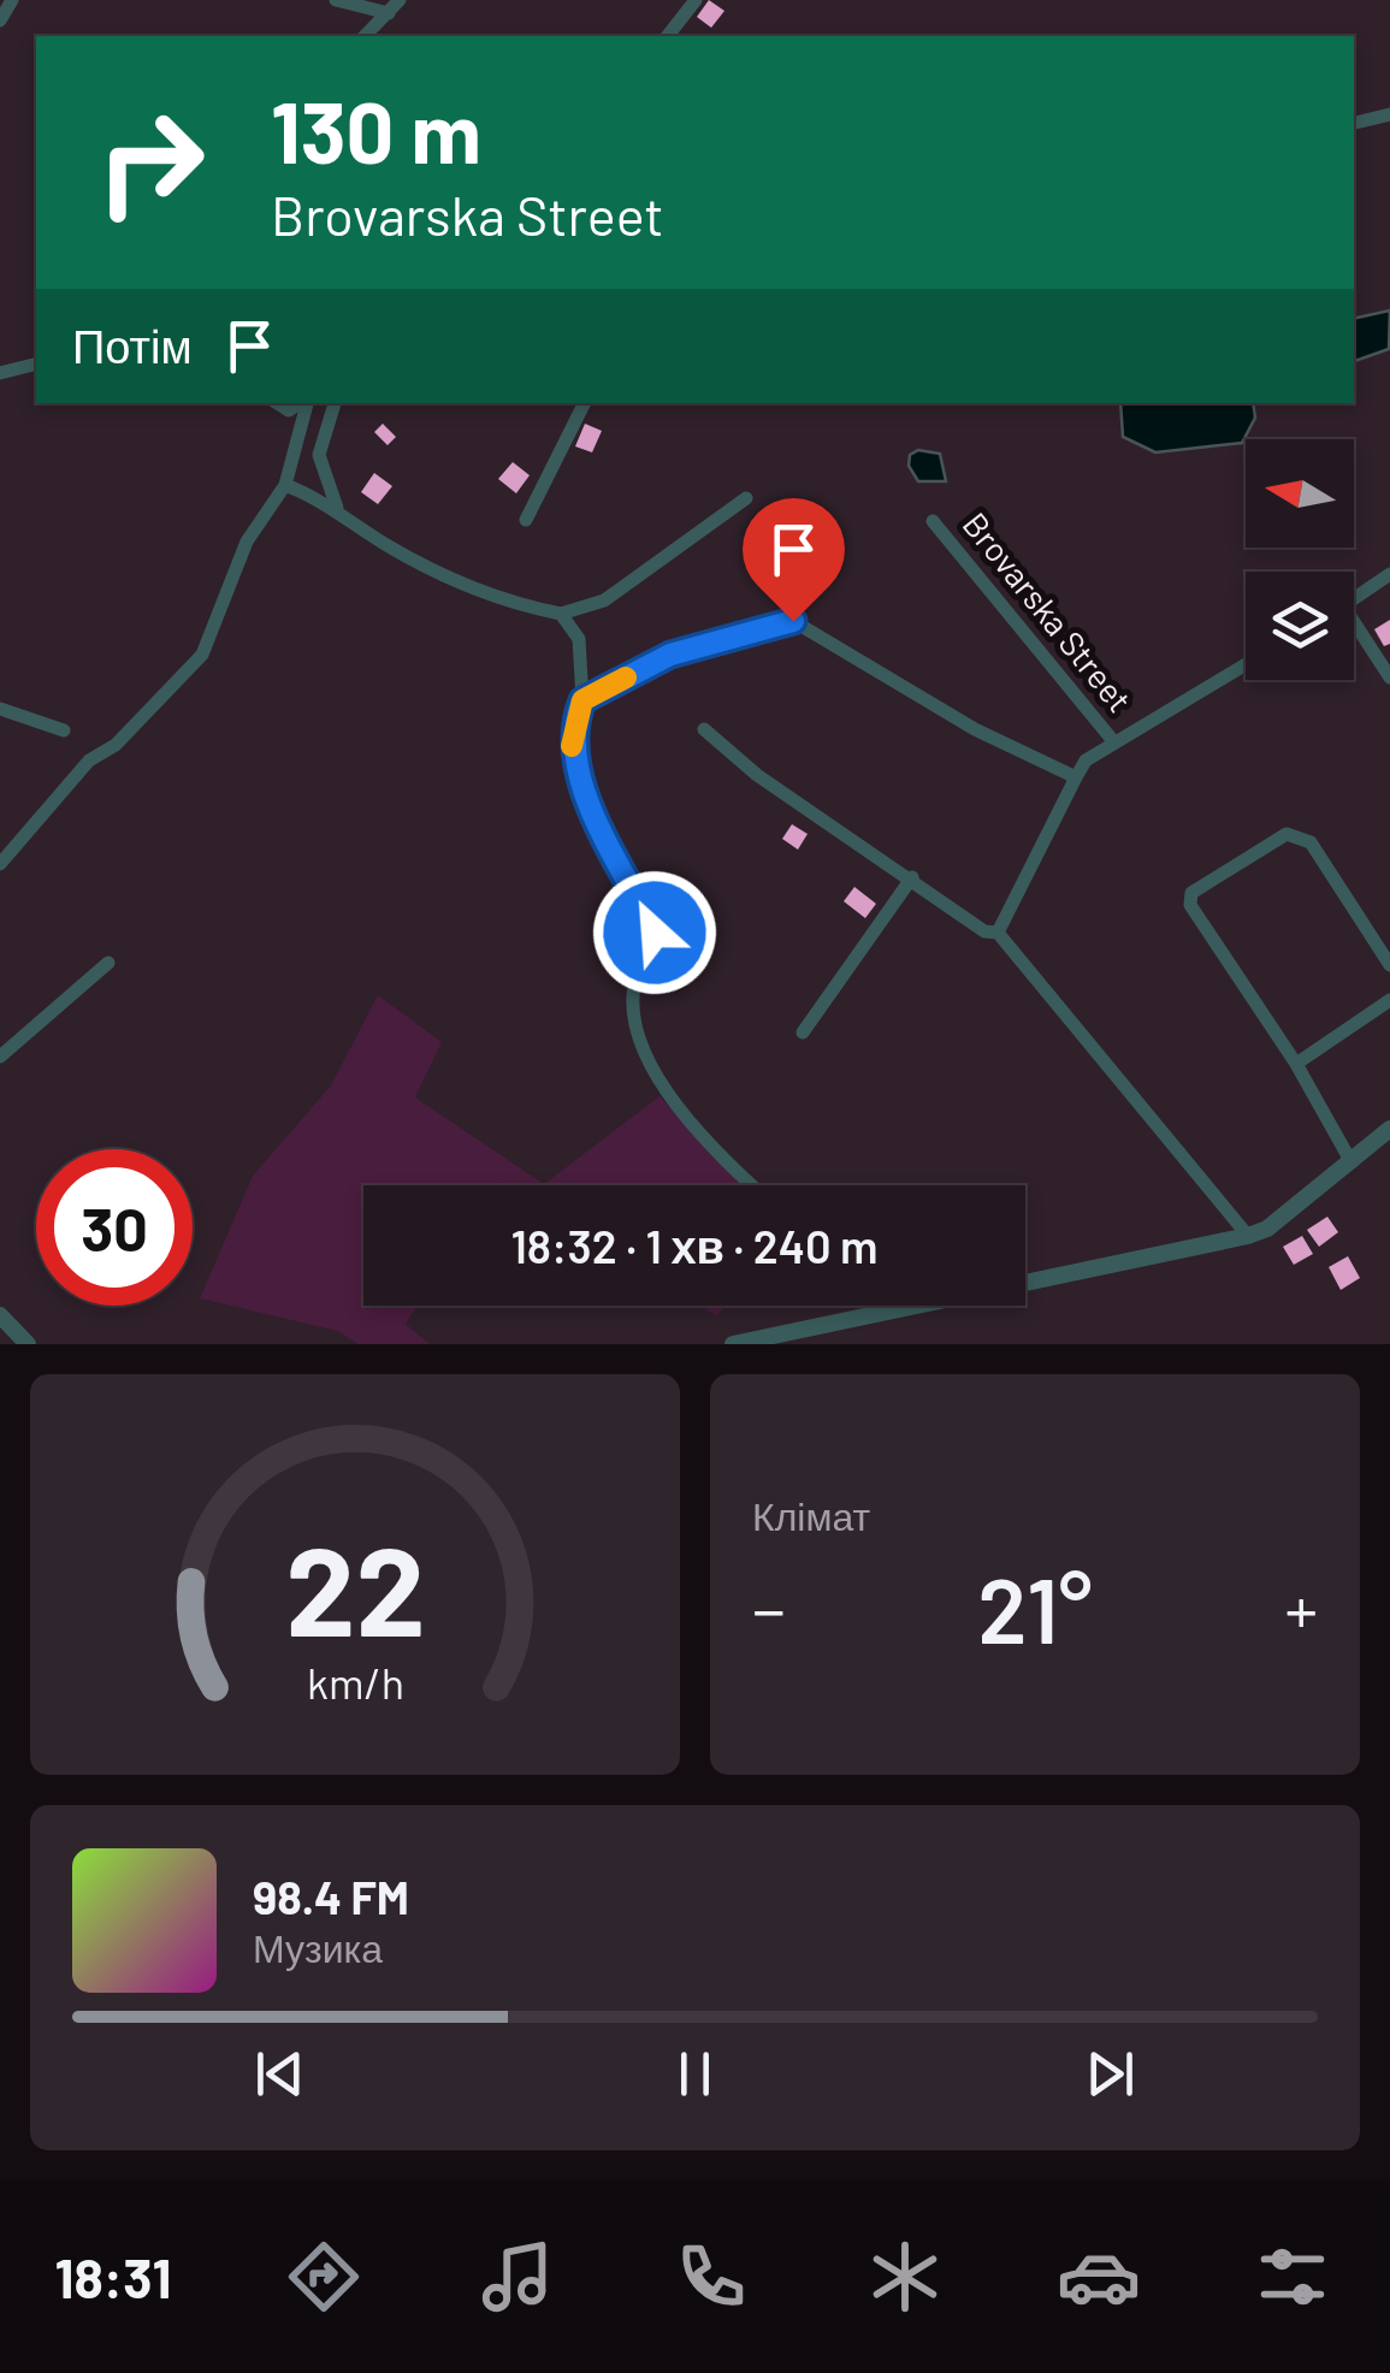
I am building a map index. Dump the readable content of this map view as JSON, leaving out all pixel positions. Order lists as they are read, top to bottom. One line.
{"streets":{"street":["Brovarska Street"]},"north":"left","page":{"turn":["130 m","Brovarska Street"],"then":"Потім","limit":"30","trip":"18:32 · 1 хв · 240 m","tile":"Клімат","heat":["−","21°","+"],"song":["98.4 FM","Музика"],"tabs":"18:31","gauge":["22","km/h"]}}
